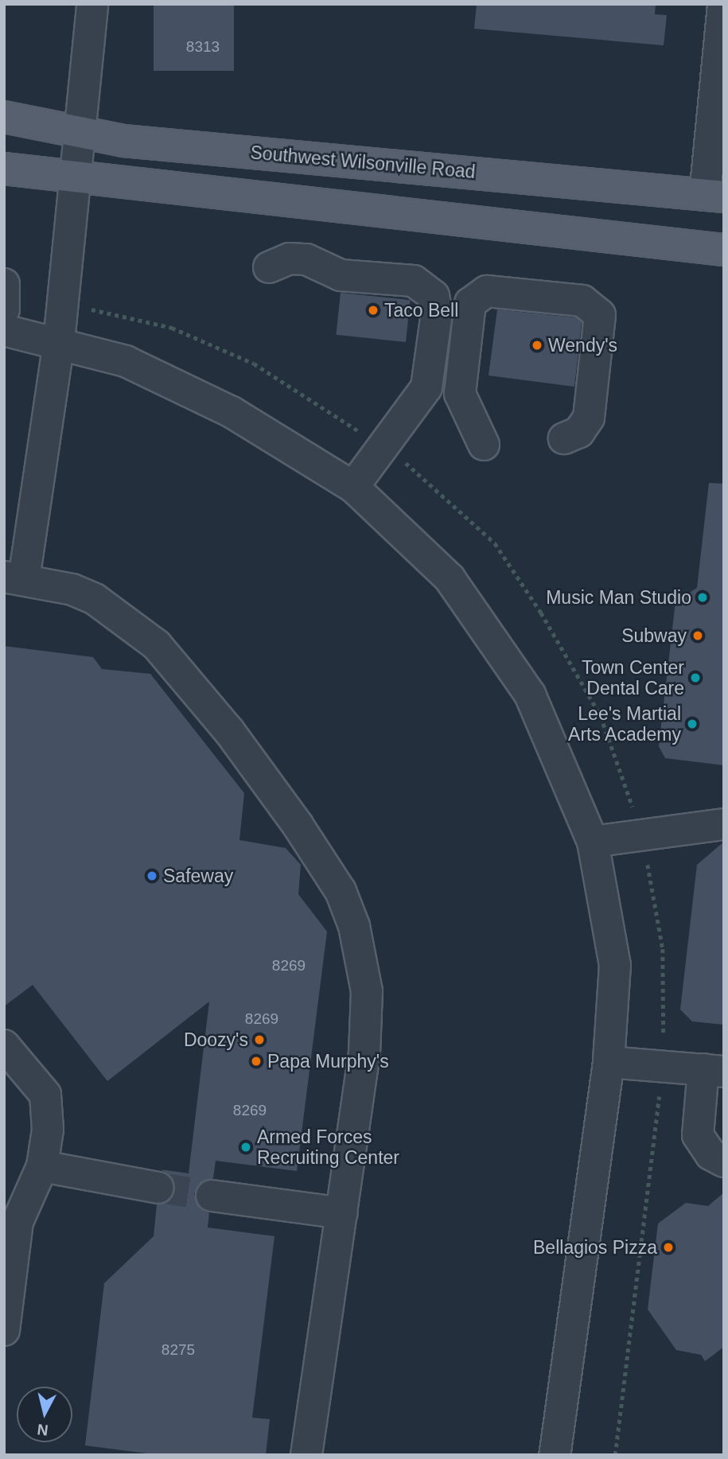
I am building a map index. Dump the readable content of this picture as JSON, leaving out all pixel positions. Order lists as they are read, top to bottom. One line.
{"streets":{"main road":["Southwest Wilsonville Road"]},"places":["Taco Bell","Wendy's","Music Man Studio","Subway","Town Center Dental Care","Lee's Martial Arts Academy","Safeway","Doozy's","Papa Murphy's","Armed Forces Recruiting Center","Bellagios Pizza"],"house_numbers":["8313","8269","8269","8269","8275"],"north":"bottom"}
